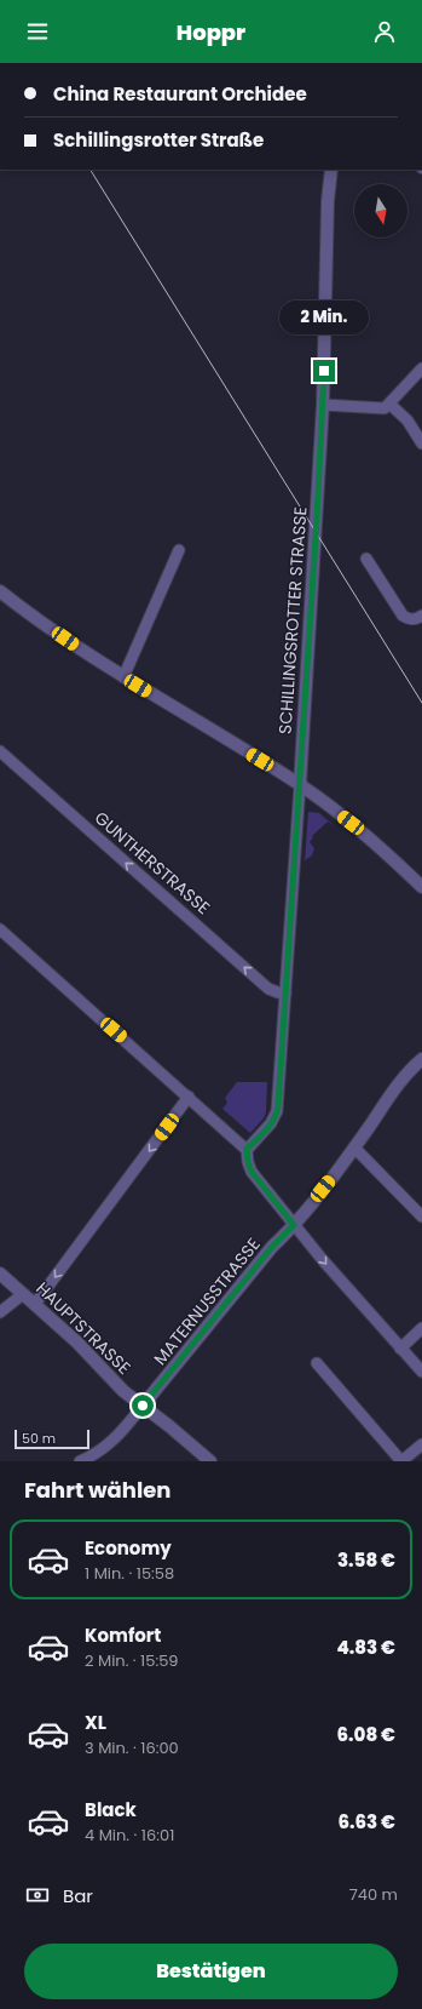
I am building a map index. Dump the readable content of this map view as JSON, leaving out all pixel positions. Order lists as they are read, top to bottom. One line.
{"streets":{"street":["SCHILLINGSROTTER STRASSE","GUNTHERSTRASSE","MATERNUSSTRASSE","HAUPTSTRASSE"]},"crossings":[["SCHILLINGSROTTER STRASSE","GUNTHERSTRASSE"],["MATERNUSSTRASSE","HAUPTSTRASSE"]],"one_way":["GUNTHERSTRASSE"],"scale_bar":"50 m","north":"bottom","page":{"header":"Hoppr","banner":["China Restaurant Orchidee","Schillingsrotter Straße"],"bubble":"2 Min.","scale":"50 m","heading":"Fahrt wählen","list":[{"name":"Economy","note":"1 Min. · 15:58","value":"3.58 €"},{"name":"Komfort","note":"2 Min. · 15:59","value":"4.83 €"},{"name":"XL","note":"3 Min. · 16:00","value":"6.08 €"},{"name":"Black","note":"4 Min. · 16:01","value":"6.63 €"}],"pay":["Bar","740 m"],"buttons":"Bestätigen"}}
